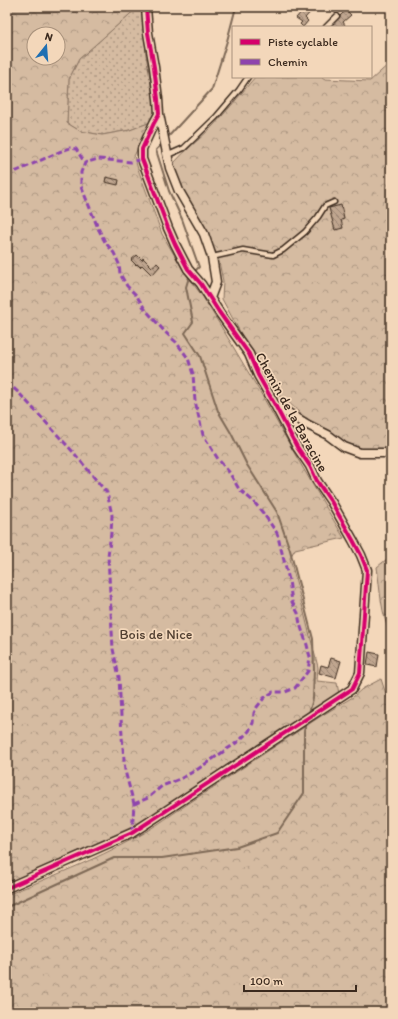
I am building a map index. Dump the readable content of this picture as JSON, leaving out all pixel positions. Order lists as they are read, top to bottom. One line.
{"streets":{"street":["Chemin de la Baracine"]},"parks":["Bois de Nice"],"legend":["Piste cyclable","Chemin"],"scale_bar":"100 m","north":"top"}
